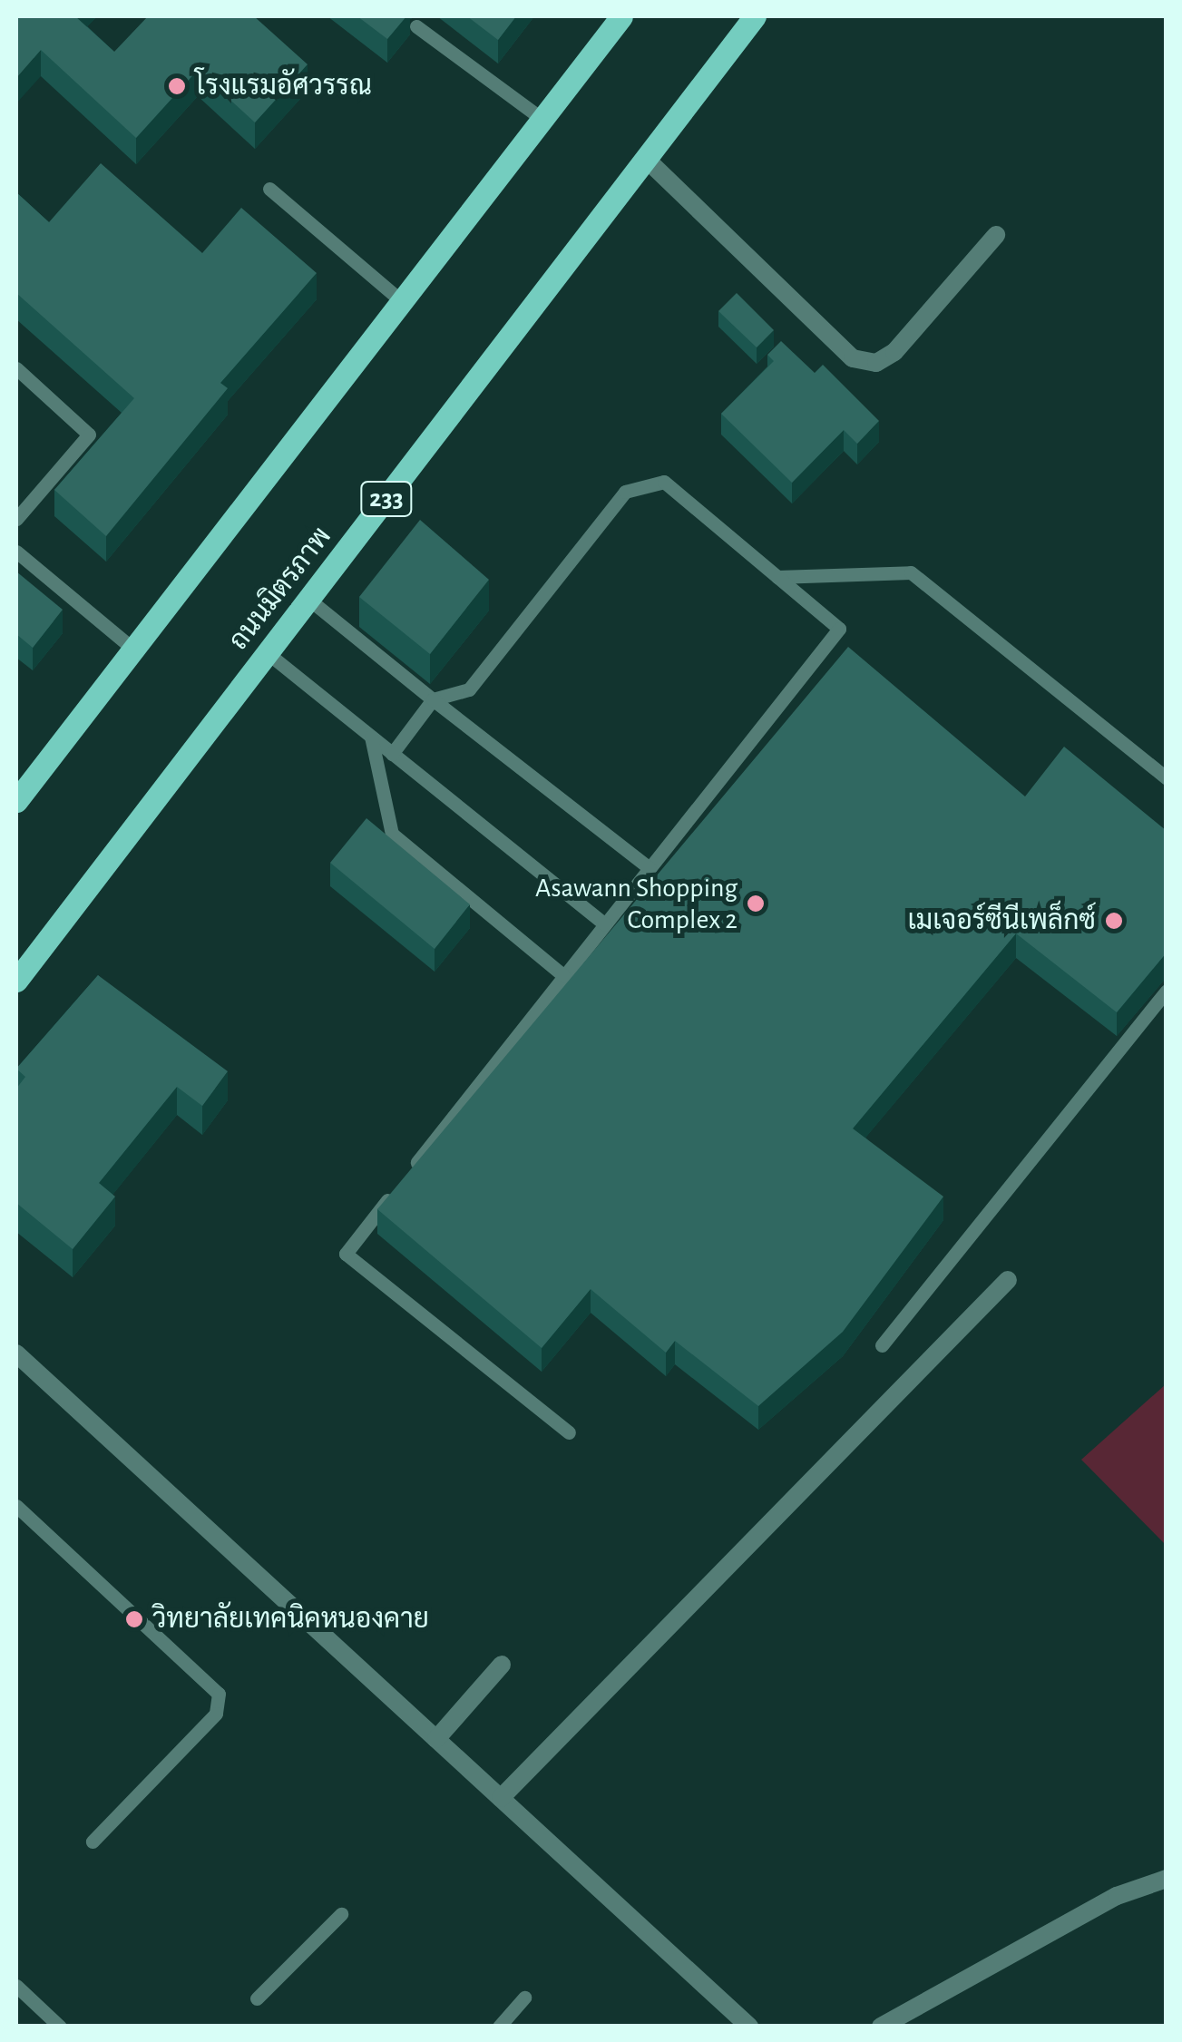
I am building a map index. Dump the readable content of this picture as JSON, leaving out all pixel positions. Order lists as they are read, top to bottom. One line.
{"streets":{"main road":["233","ถนนมิตรภาพ"]},"places":["โรงแรมอัศวรรณ","Asawann Shopping Complex 2","เมเจอร์ซีนีเพล็กซ์","วิทยาลัยเทคนิคหนองคาย"]}
